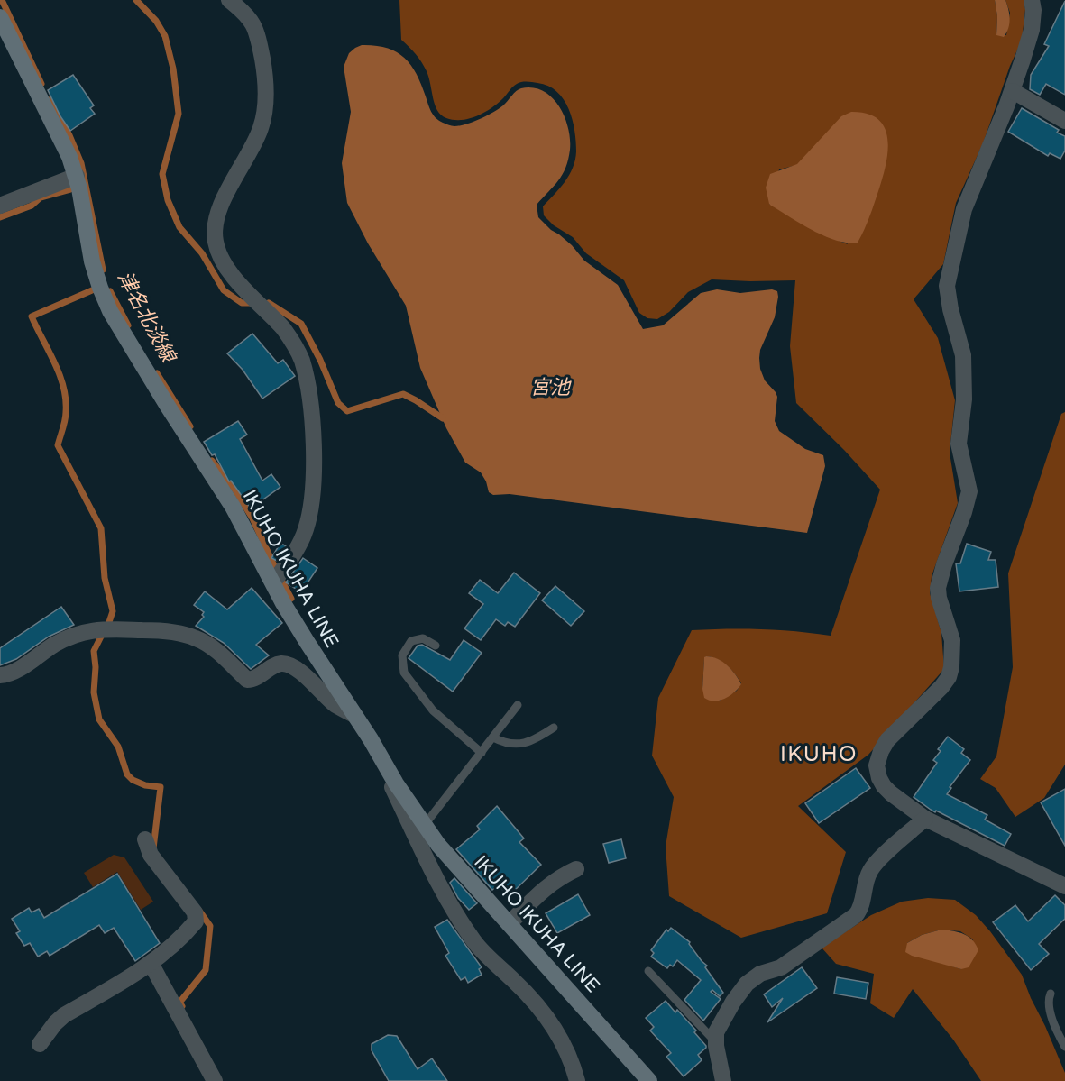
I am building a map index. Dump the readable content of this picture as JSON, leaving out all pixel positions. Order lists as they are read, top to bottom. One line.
{"streets":{"main road":["IKUHO IKUHA LINE"]},"districts":["IKUHO"],"water":["津名北淡線","宮池"]}
